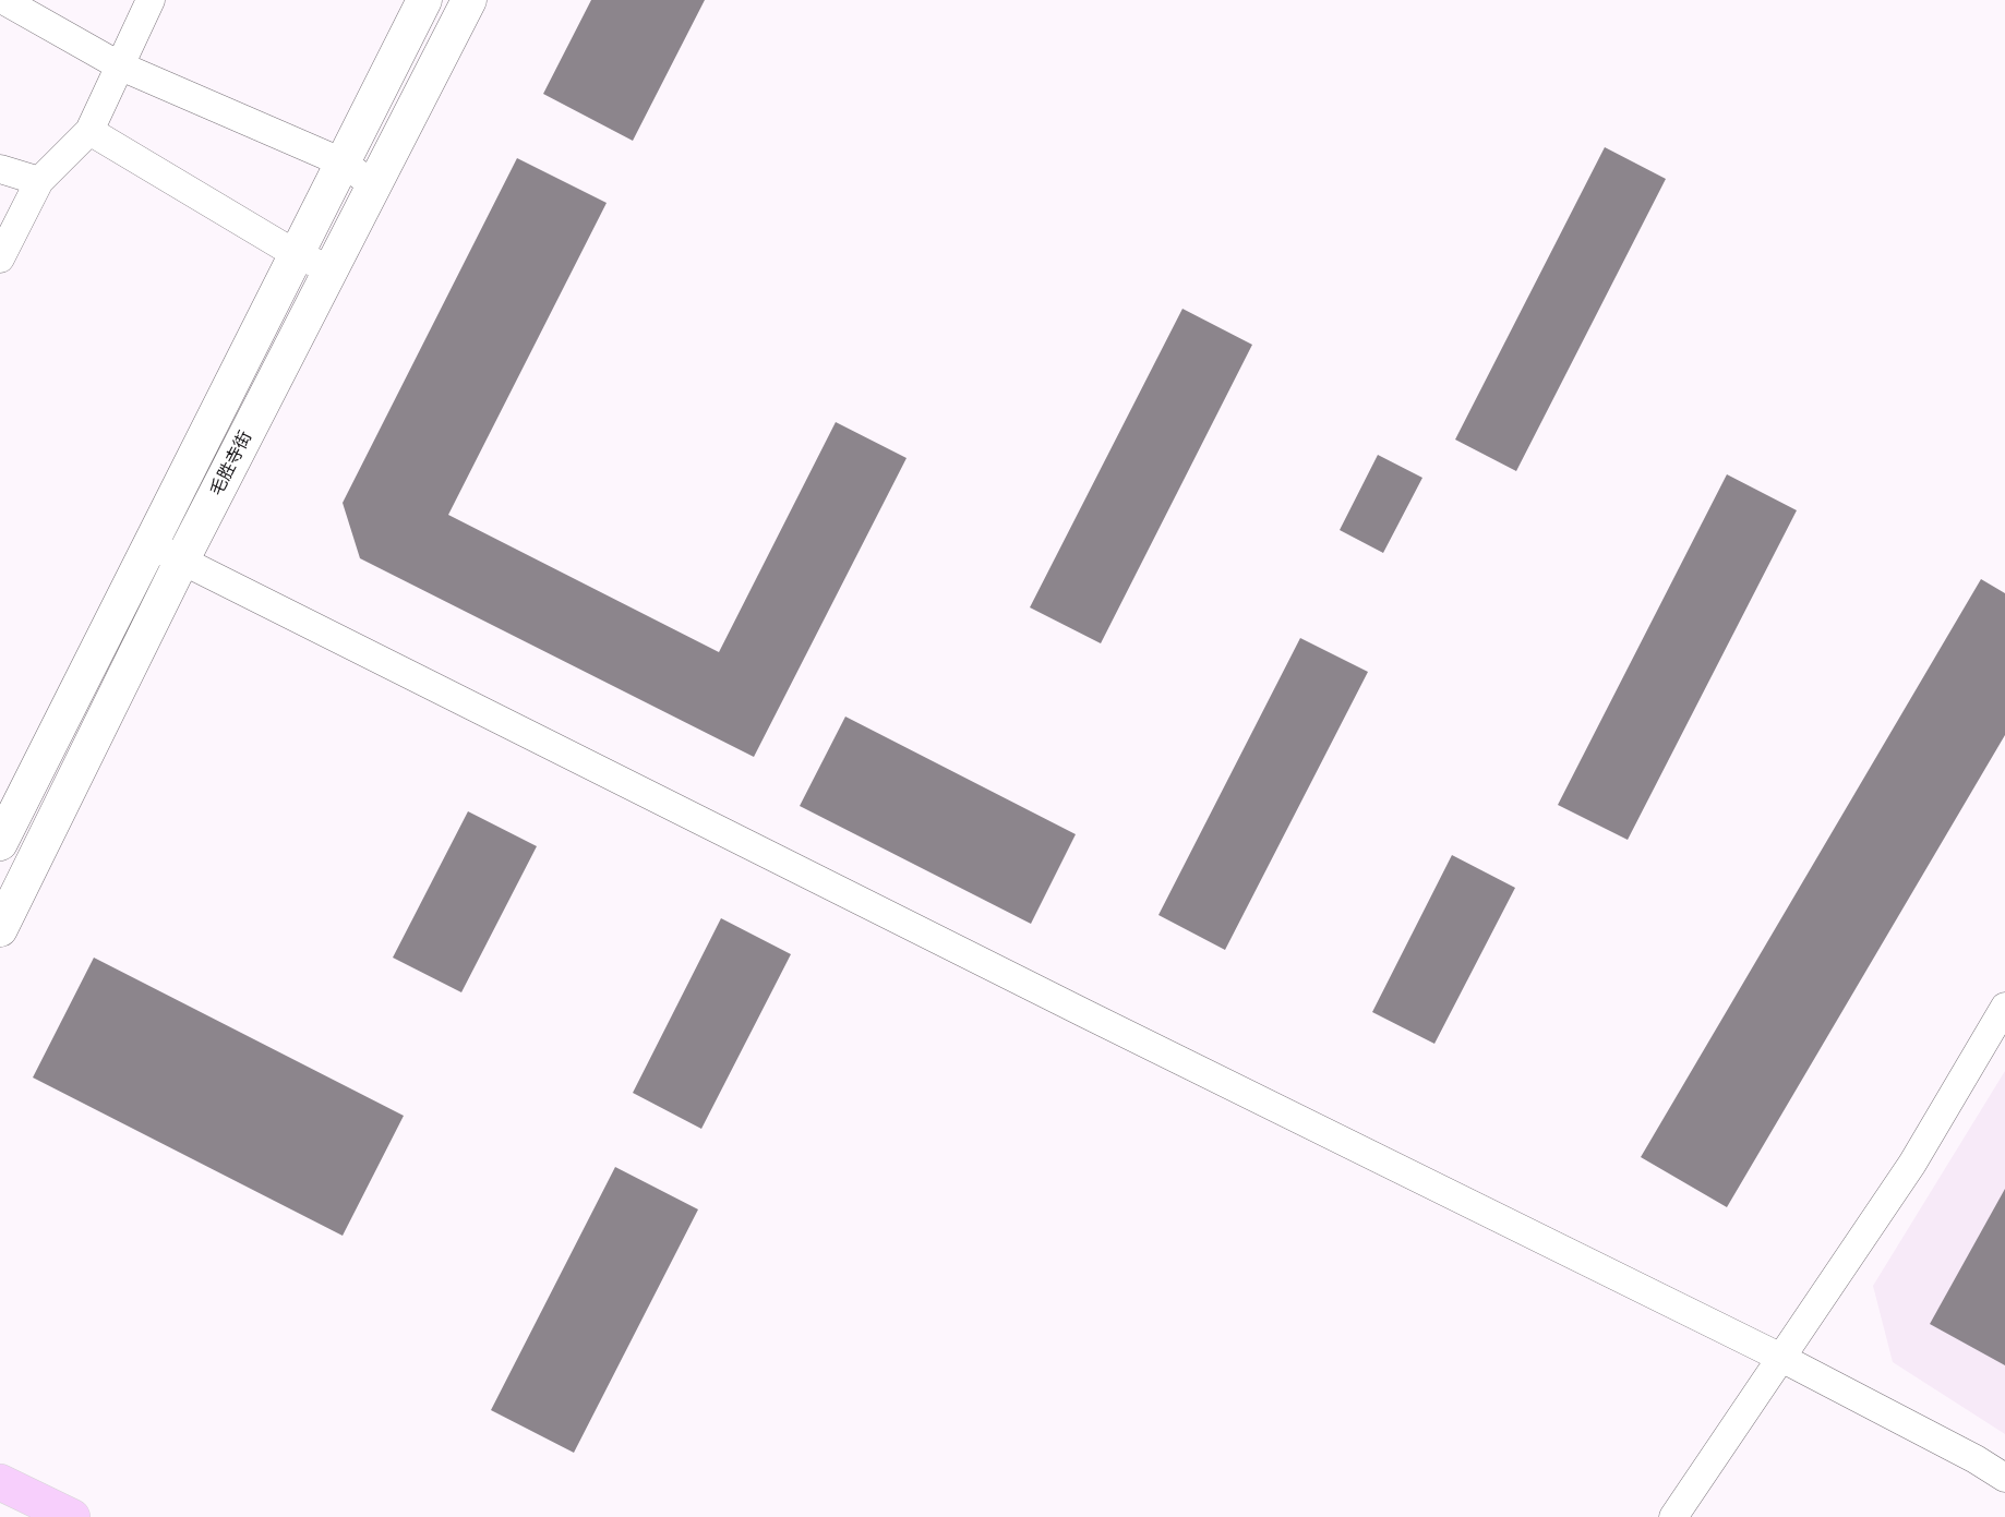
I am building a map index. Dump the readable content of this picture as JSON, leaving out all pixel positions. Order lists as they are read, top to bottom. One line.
{"streets":{"street":["毛胜寺街"]}}
